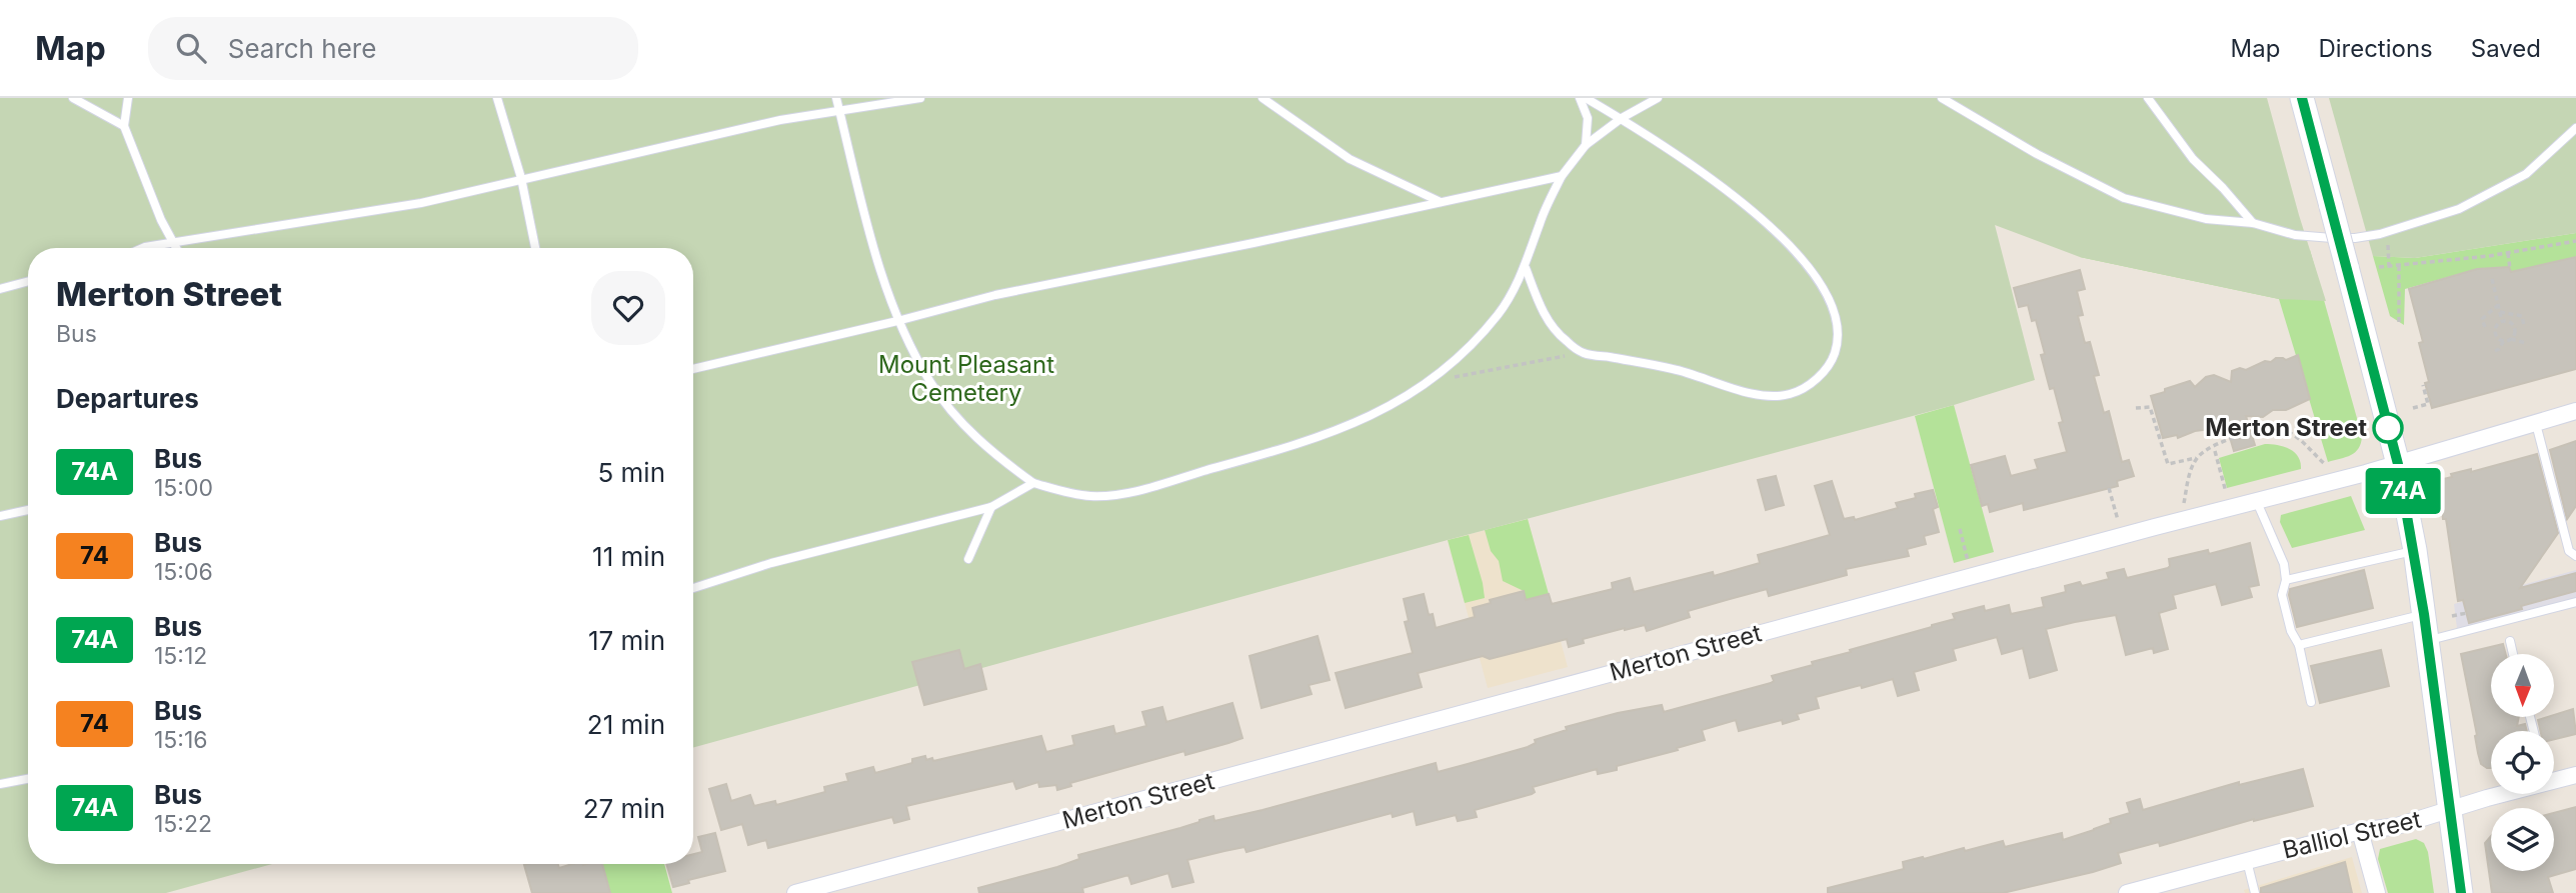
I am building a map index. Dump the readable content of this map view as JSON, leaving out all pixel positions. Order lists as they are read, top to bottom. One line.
{"streets":{"street":["Merton Street","Balliol Street"]},"parks":["Mount Pleasant Cemetery"],"places":["Merton Street"],"lines":["bus line 74A"],"north":"bottom","page":{"header":"Map","search":"Search here","nav":["Map","Directions","Saved"],"on_map":"74A","heading":[["Merton Street","Bus"],"Departures"],"list":[{"mark":"74A","name":"Bus","note":"15:00","value":"5 min"},{"mark":"74","name":"Bus","note":"15:06","value":"11 min"},{"mark":"74A","name":"Bus","note":"15:12","value":"17 min"},{"mark":"74","name":"Bus","note":"15:16","value":"21 min"},{"mark":"74A","name":"Bus","note":"15:22","value":"27 min"}]}}
